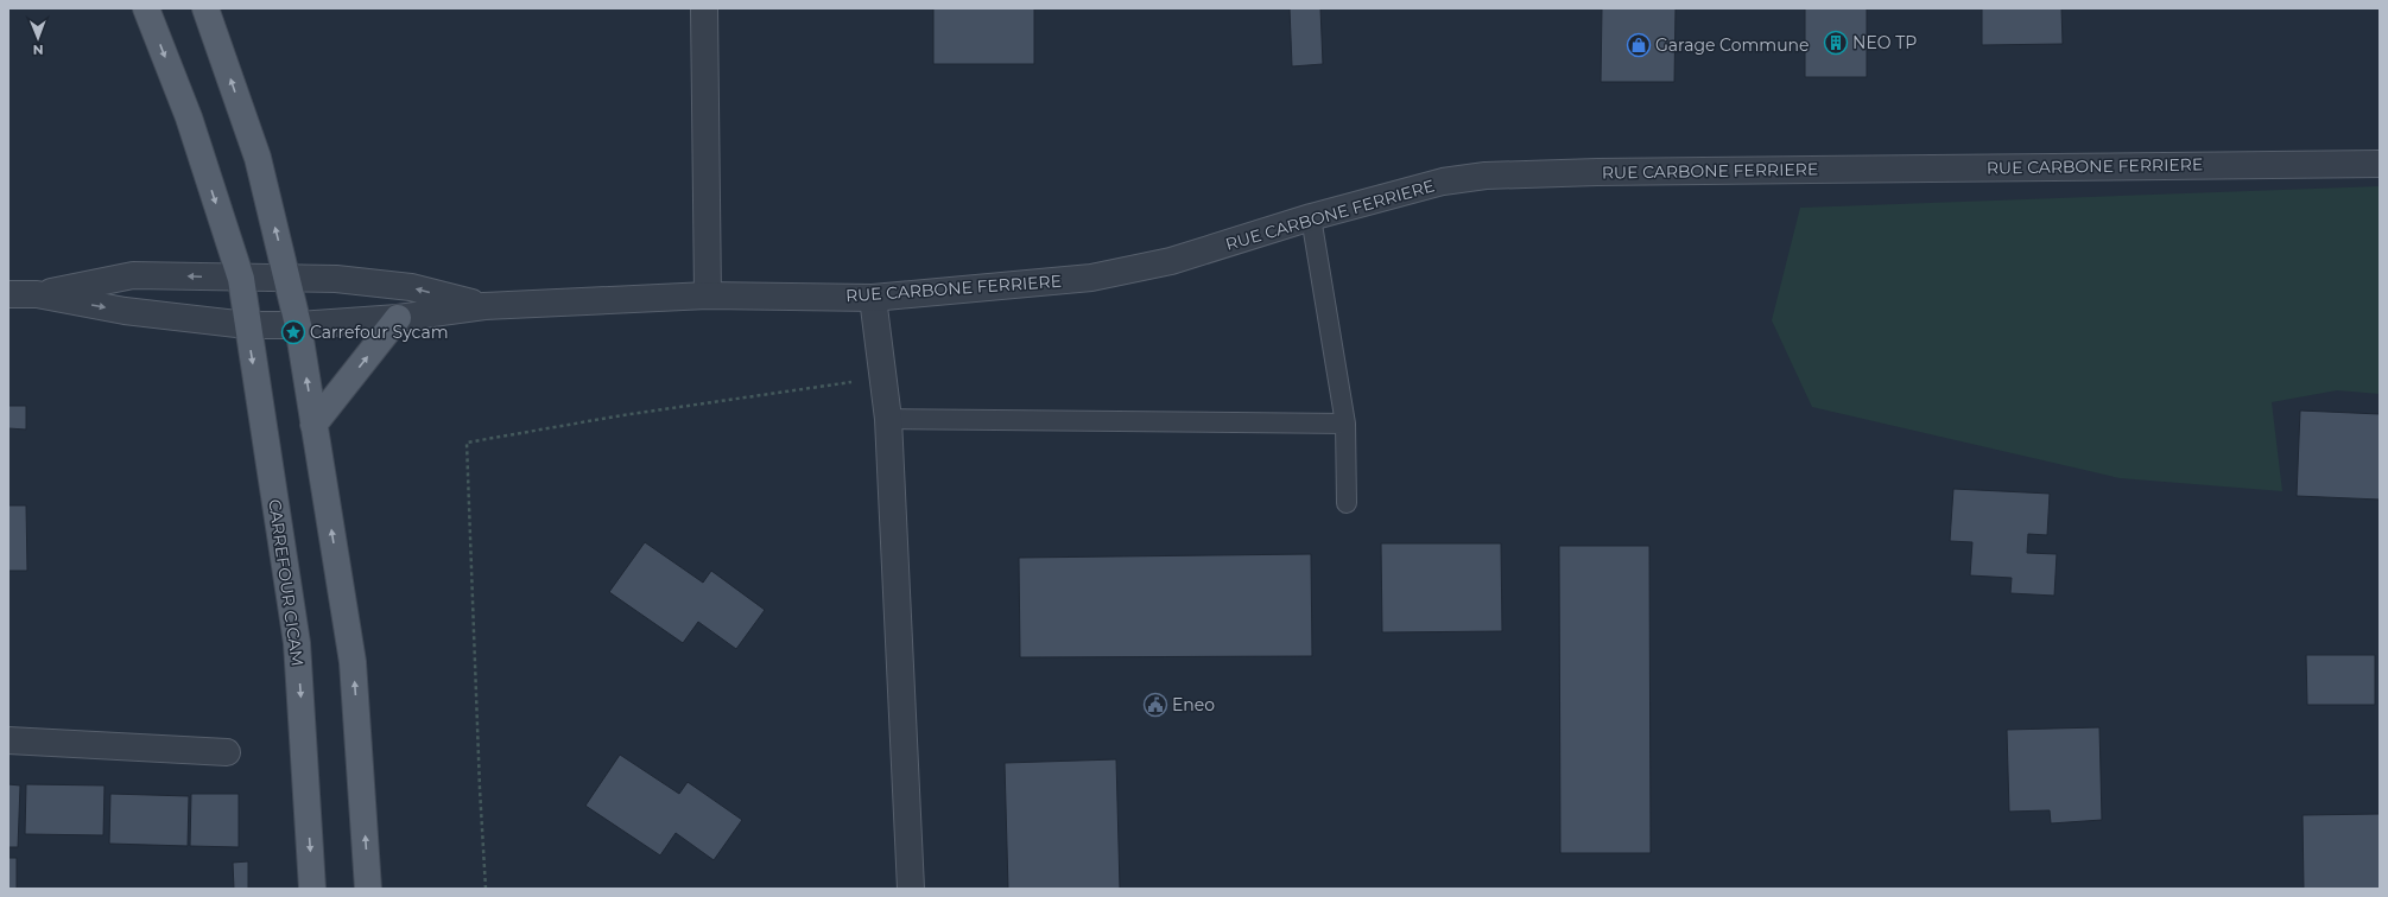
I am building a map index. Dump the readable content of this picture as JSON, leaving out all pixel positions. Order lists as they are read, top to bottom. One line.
{"streets":{"main road":["CARREFOUR CICAM"],"street":["RUE CARBONE FERRIERE"]},"crossings":[["RUE CARBONE FERRIERE","CARREFOUR CICAM"]],"places":{"building":["NEO TP"],"shop":["Garage Commune"],"place":["Carrefour Sycam"],"public building":["Eneo"]},"north":"bottom"}
